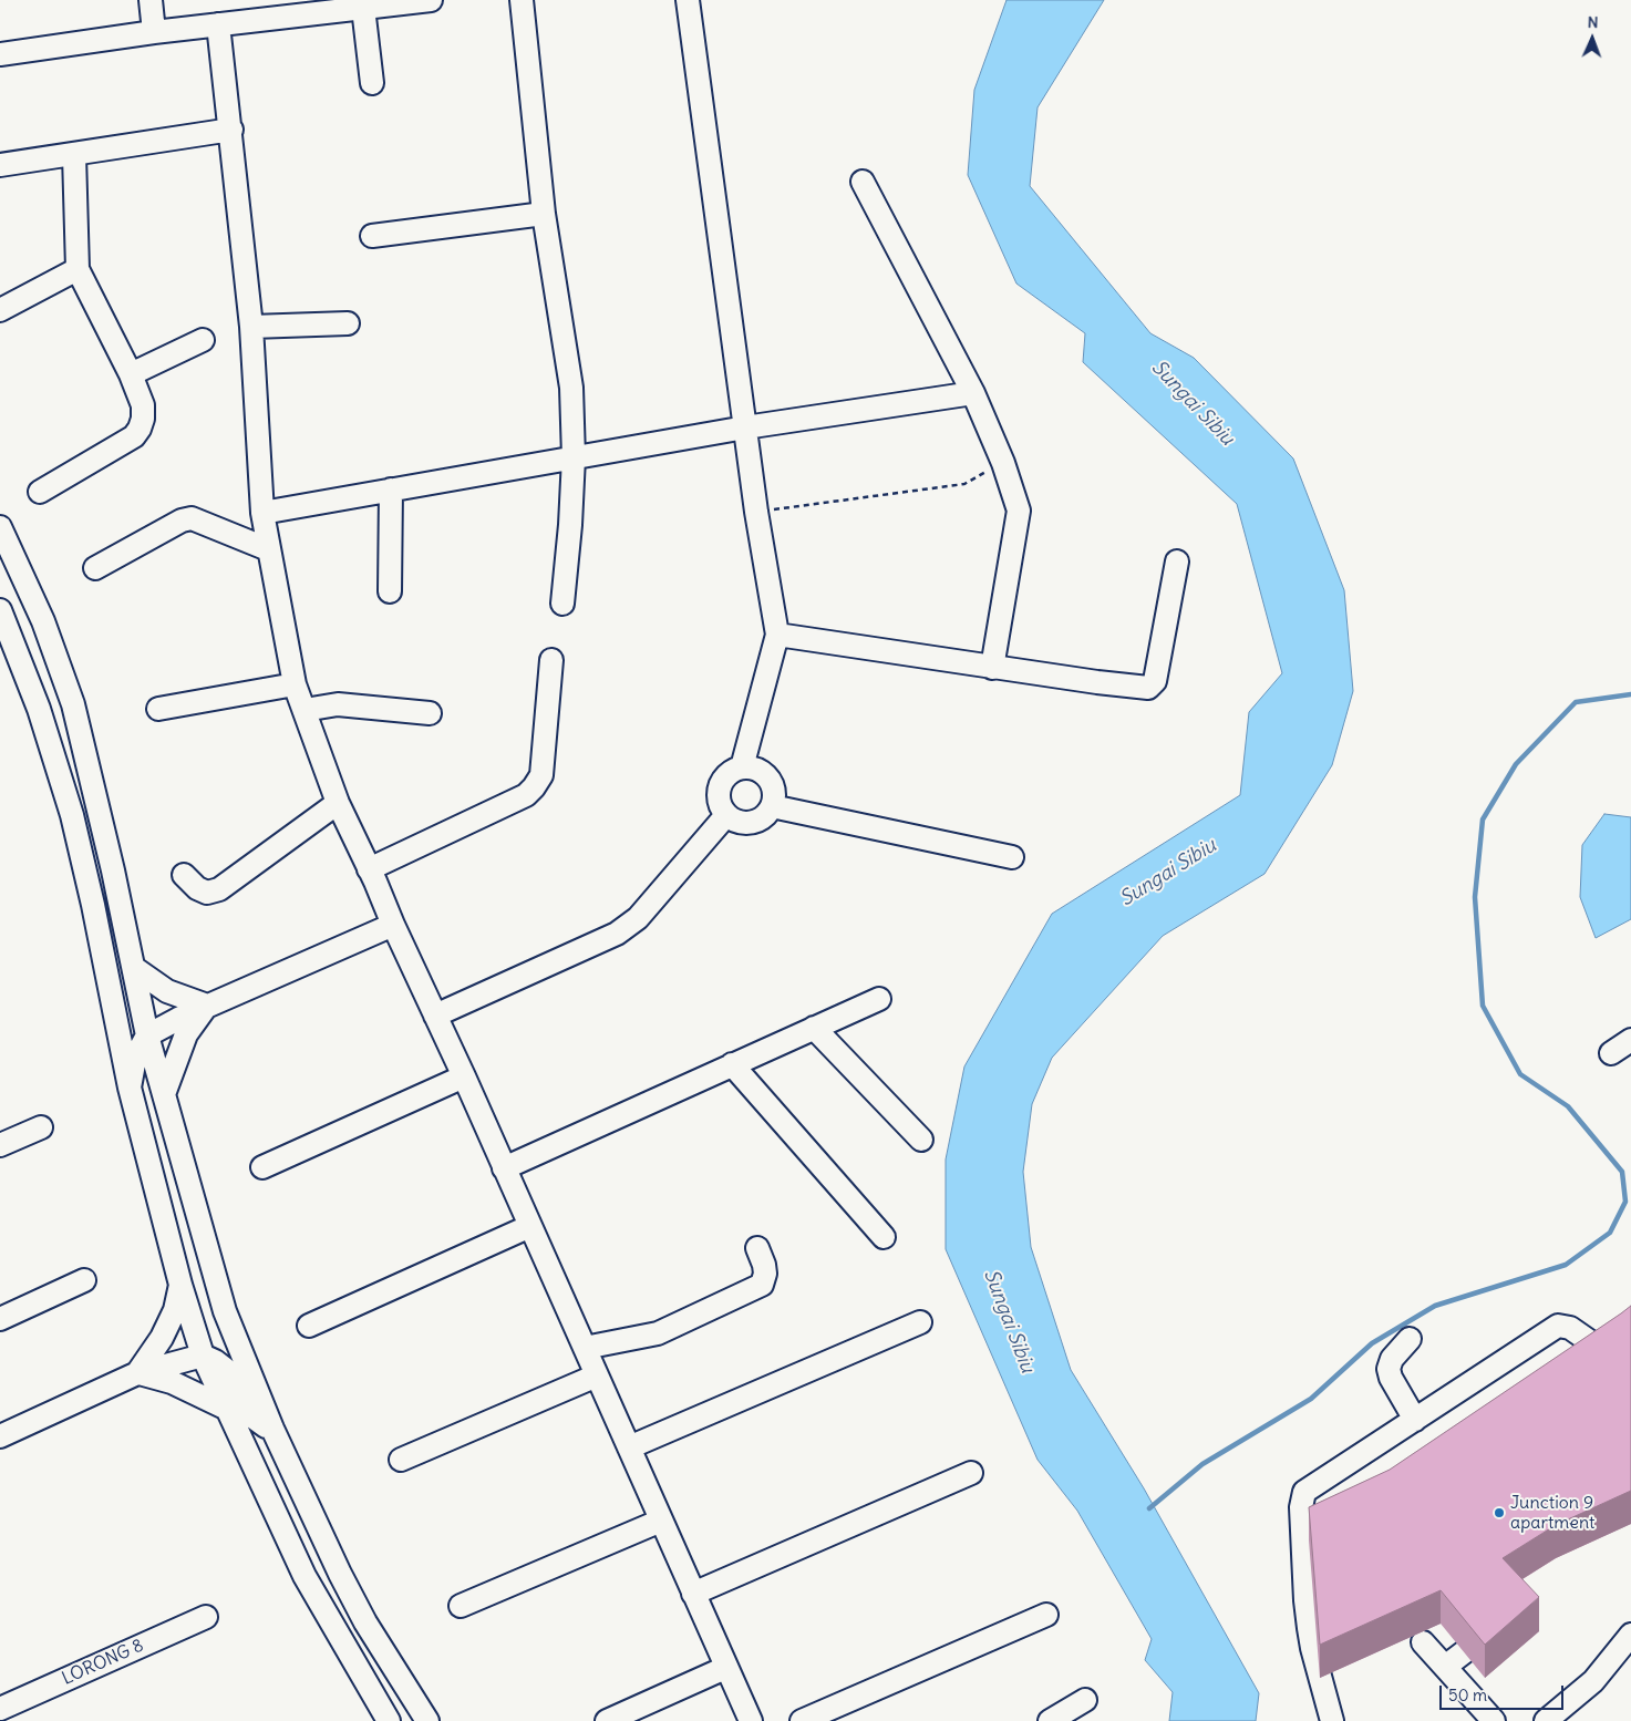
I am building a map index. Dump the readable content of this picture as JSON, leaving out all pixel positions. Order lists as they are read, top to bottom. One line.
{"streets":{"street":["LORONG 8"]},"water":["Sungai Sibiu"],"places":["Junction 9 apartment"],"scale_bar":"50 m","north":"top"}
